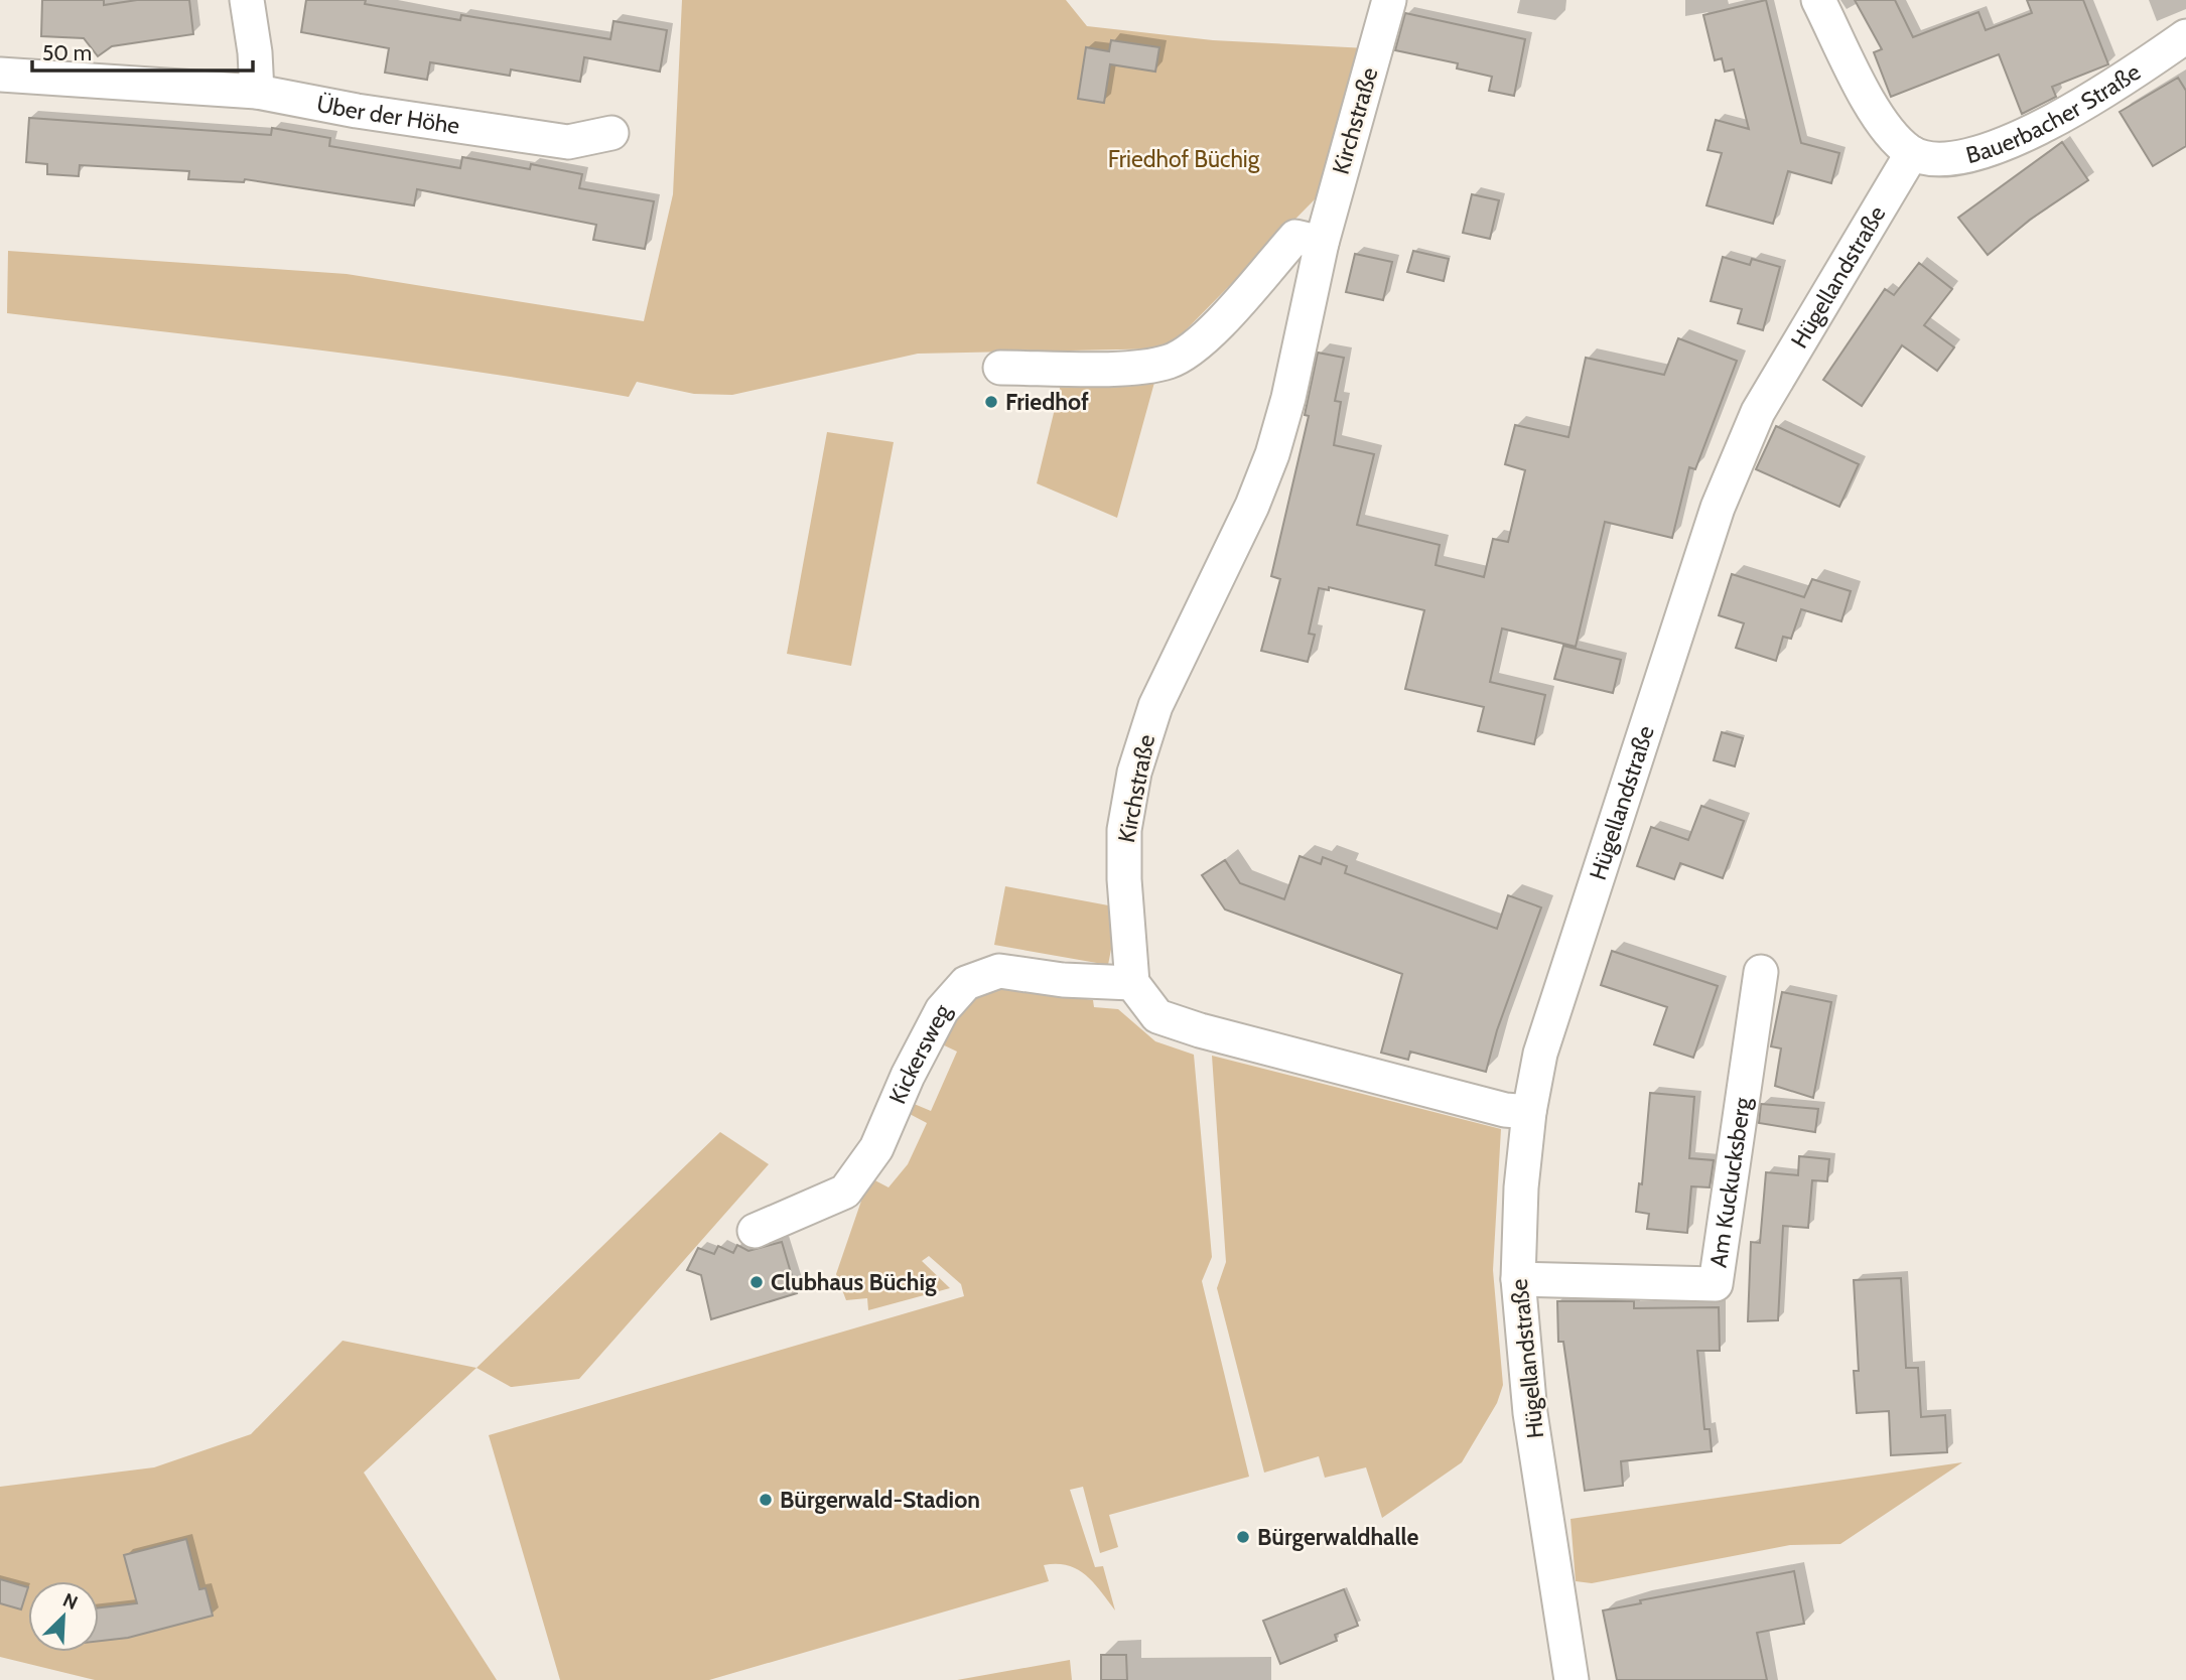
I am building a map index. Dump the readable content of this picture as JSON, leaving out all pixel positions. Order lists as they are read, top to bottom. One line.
{"streets":{"street":["Bauerbacher Straße","Über der Höhe","Kirchstraße","Hügellandstraße","Kickersweg","Am Kuckucksberg"]},"crossings":[["Bauerbacher Straße","Hügellandstraße"],["Kirchstraße","Kickersweg"],["Hügellandstraße","Am Kuckucksberg"]],"parks":["Friedhof Büchig"],"places":["Friedhof","Clubhaus Büchig","Bürgerwald-Stadion","Bürgerwaldhalle"],"scale_bar":"50 m","north":"top right"}
